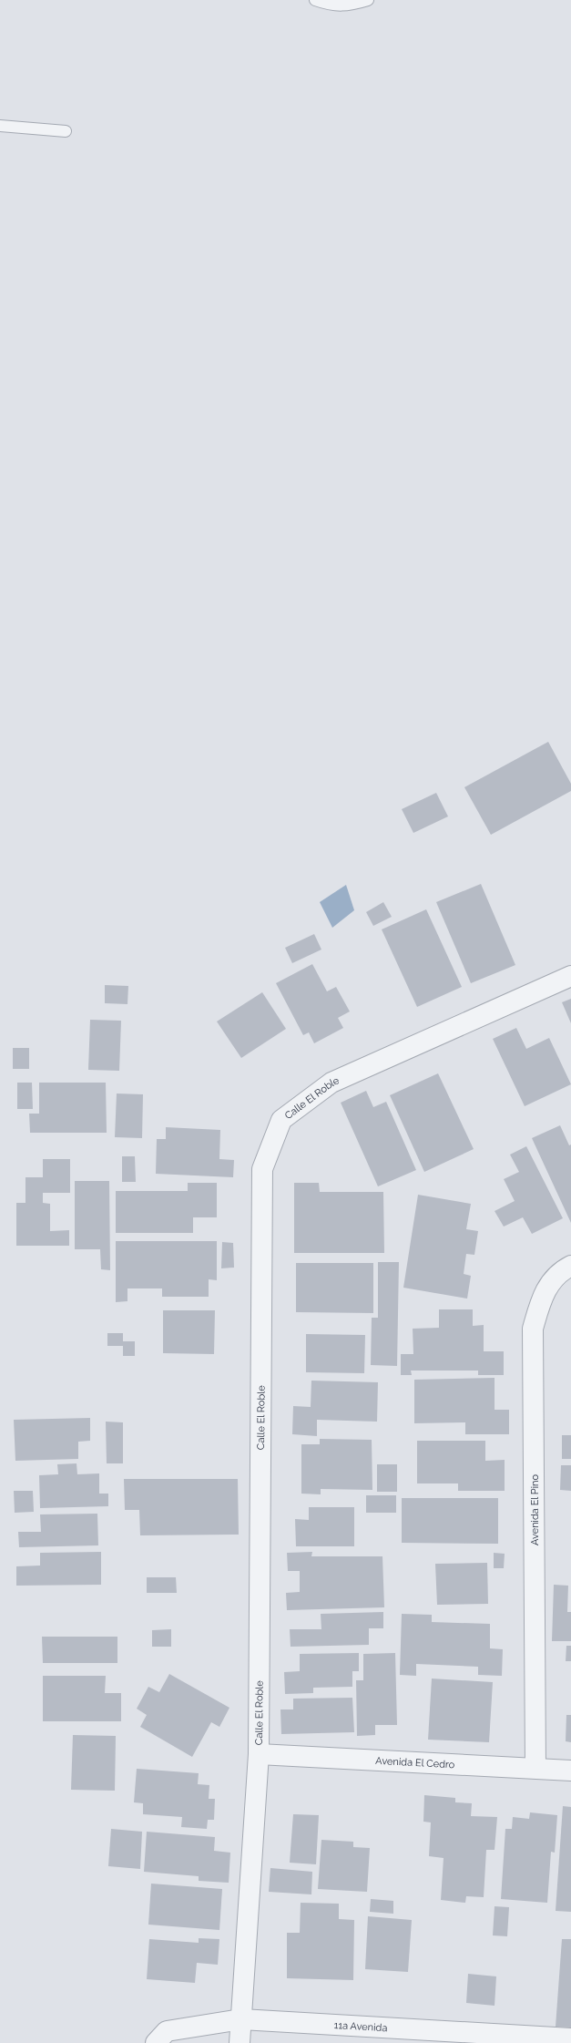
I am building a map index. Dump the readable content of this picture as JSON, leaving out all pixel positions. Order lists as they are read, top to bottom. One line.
{"streets":{"street":["Calle El Roble","Avenida El Pino","Avenida El Cedro","11a Avenida"]},"crossings":[["Calle El Roble","Avenida El Cedro"],["Calle El Roble","11a Avenida"],["Avenida El Pino","Avenida El Cedro"]]}
